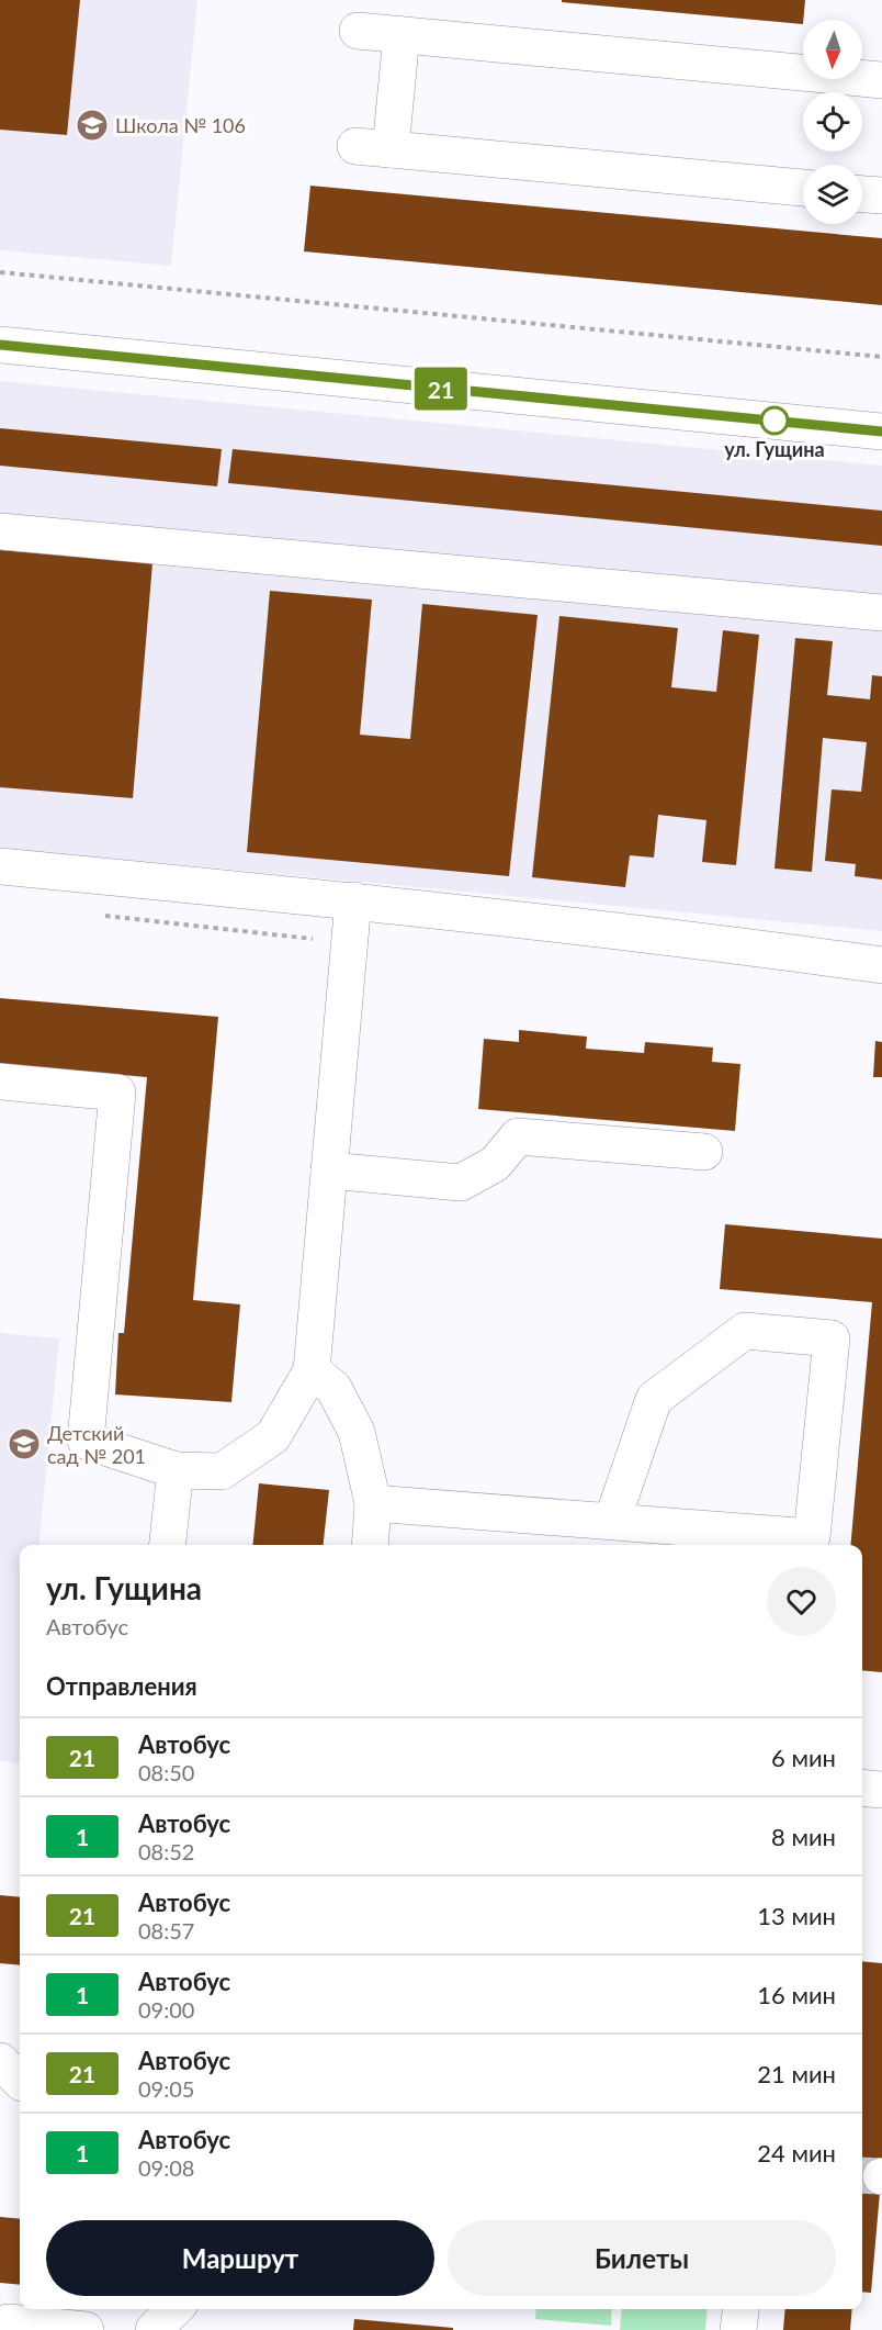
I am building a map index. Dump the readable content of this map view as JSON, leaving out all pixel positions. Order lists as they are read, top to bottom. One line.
{"places":{"school or university":["Школа № 106","Детский сад № 201"],"other":["ул. Гущина"]},"lines":["bus line 21"],"north":"bottom","page":{"on_map":"21","heading":[["ул. Гущина","Автобус"],"Отправления"],"list":[{"mark":"21","name":"Автобус","note":"08:50","value":"6 мин"},{"mark":"1","name":"Автобус","note":"08:52","value":"8 мин"},{"mark":"21","name":"Автобус","note":"08:57","value":"13 мин"},{"mark":"1","name":"Автобус","note":"09:00","value":"16 мин"},{"mark":"21","name":"Автобус","note":"09:05","value":"21 мин"},{"mark":"1","name":"Автобус","note":"09:08","value":"24 мин"}],"buttons":["Маршрут","Билеты"]}}
